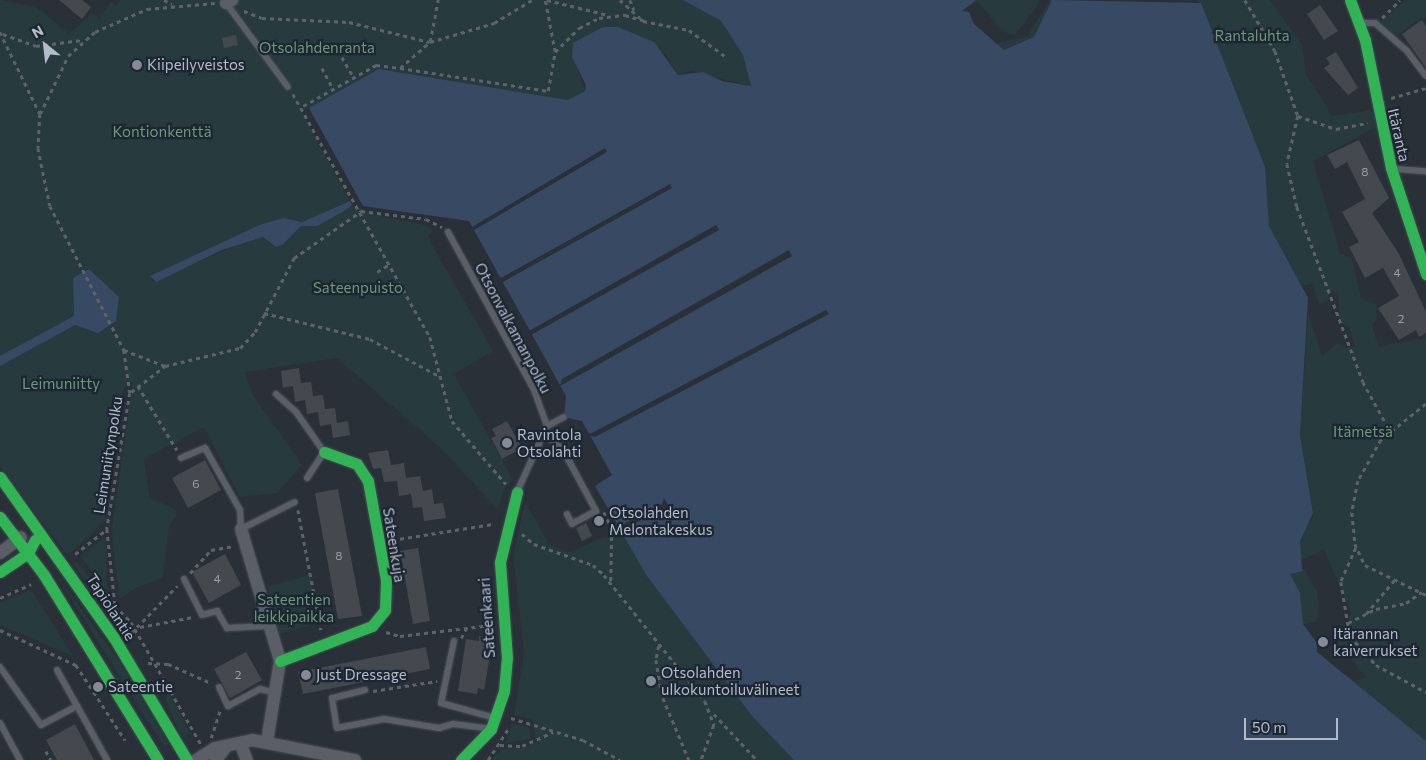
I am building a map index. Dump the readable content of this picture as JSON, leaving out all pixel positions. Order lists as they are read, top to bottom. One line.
{"streets":{"street":["Itäranta","Sateenkuja","Tapiolantie","Sateenkaari"],"lane":["Otsonvalkamanpolku"],"path":["Leimuniitynpolku"]},"crossings":[["Otsonvalkamanpolku","Sateenkaari"]],"parks":["Rantaluhta","Otsolahdenranta","Kontionkenttä","Sateenpuisto","Leimuniitty","Itämetsä","Sateentien leikkipaikka"],"places":["Kiipeilyveistos","Ravintola Otsolahti","Otsolahden Melontakeskus","Itärannan kaiverrukset","Just Dressage","Otsolahden ulkokuntoiluvälineet","Sateentie"],"house_numbers":["8","4","2","6","8","4","2"],"scale_bar":"50 m","north":"top left"}
